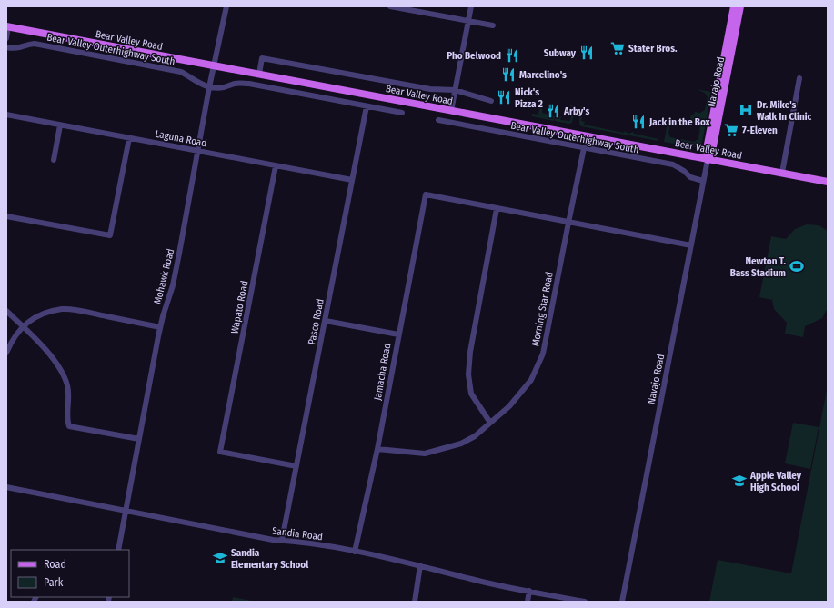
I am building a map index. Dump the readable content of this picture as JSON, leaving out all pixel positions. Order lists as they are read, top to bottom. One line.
{"streets":{"main road":["Bear Valley Road","Navajo Road"],"street":["Bear Valley Outerhighway South","Laguna Road","Mohawk Road","Wapato Road","Morning Star Road","Pasco Road","Jamacha Road","Sandia Road"]},"crossings":[["Bear Valley Road","Navajo Road"],["Bear Valley Road","Mohawk Road"],["Bear Valley Outerhighway South","Navajo Road"],["Bear Valley Outerhighway South","Mohawk Road"],["Bear Valley Outerhighway South","Morning Star Road"],["Laguna Road","Mohawk Road"],["Laguna Road","Wapato Road"],["Laguna Road","Pasco Road"],["Mohawk Road","Sandia Road"],["Wapato Road","Pasco Road"],["Morning Star Road","Jamacha Road"],["Pasco Road","Sandia Road"],["Jamacha Road","Sandia Road"]],"places":{"supermarket":["Stater Bros.","7-Eleven"],"restaurant":["Subway","Pho Belwood","Marcelino's","Nick's Pizza 2","Arby's","Jack in the Box"],"hospital":["Dr. Mike's Walk In Clinic"],"sports":["Newton T. Bass Stadium"],"school or university":["Apple Valley High School","Sandia Elementary School"]},"legend":["Road","Park"]}
